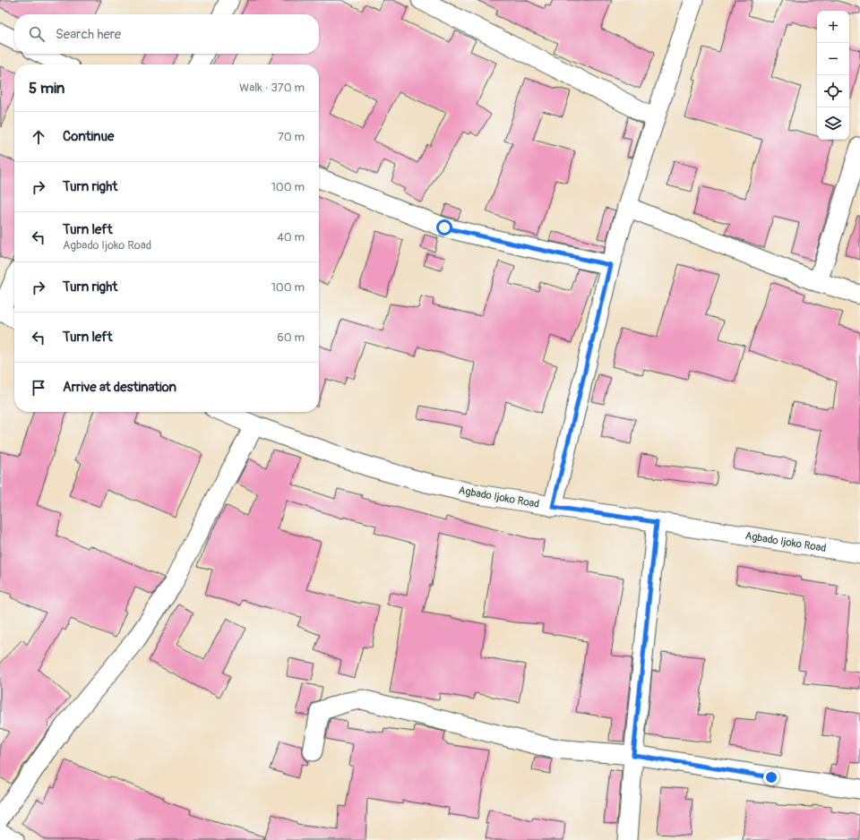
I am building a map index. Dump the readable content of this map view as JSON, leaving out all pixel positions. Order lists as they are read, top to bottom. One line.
{"streets":{"street":["Agbado Ijoko Road"]},"page":{"map_buttons":["+","−"],"search":"Search here","heading":["5 min","Walk · 370 m"],"list":[["Continue","70 m"],["Turn right","100 m"],["Turn left","Agbado Ijoko Road","40 m"],["Turn right","100 m"],["Turn left","60 m"],"Arrive at destination"]}}
